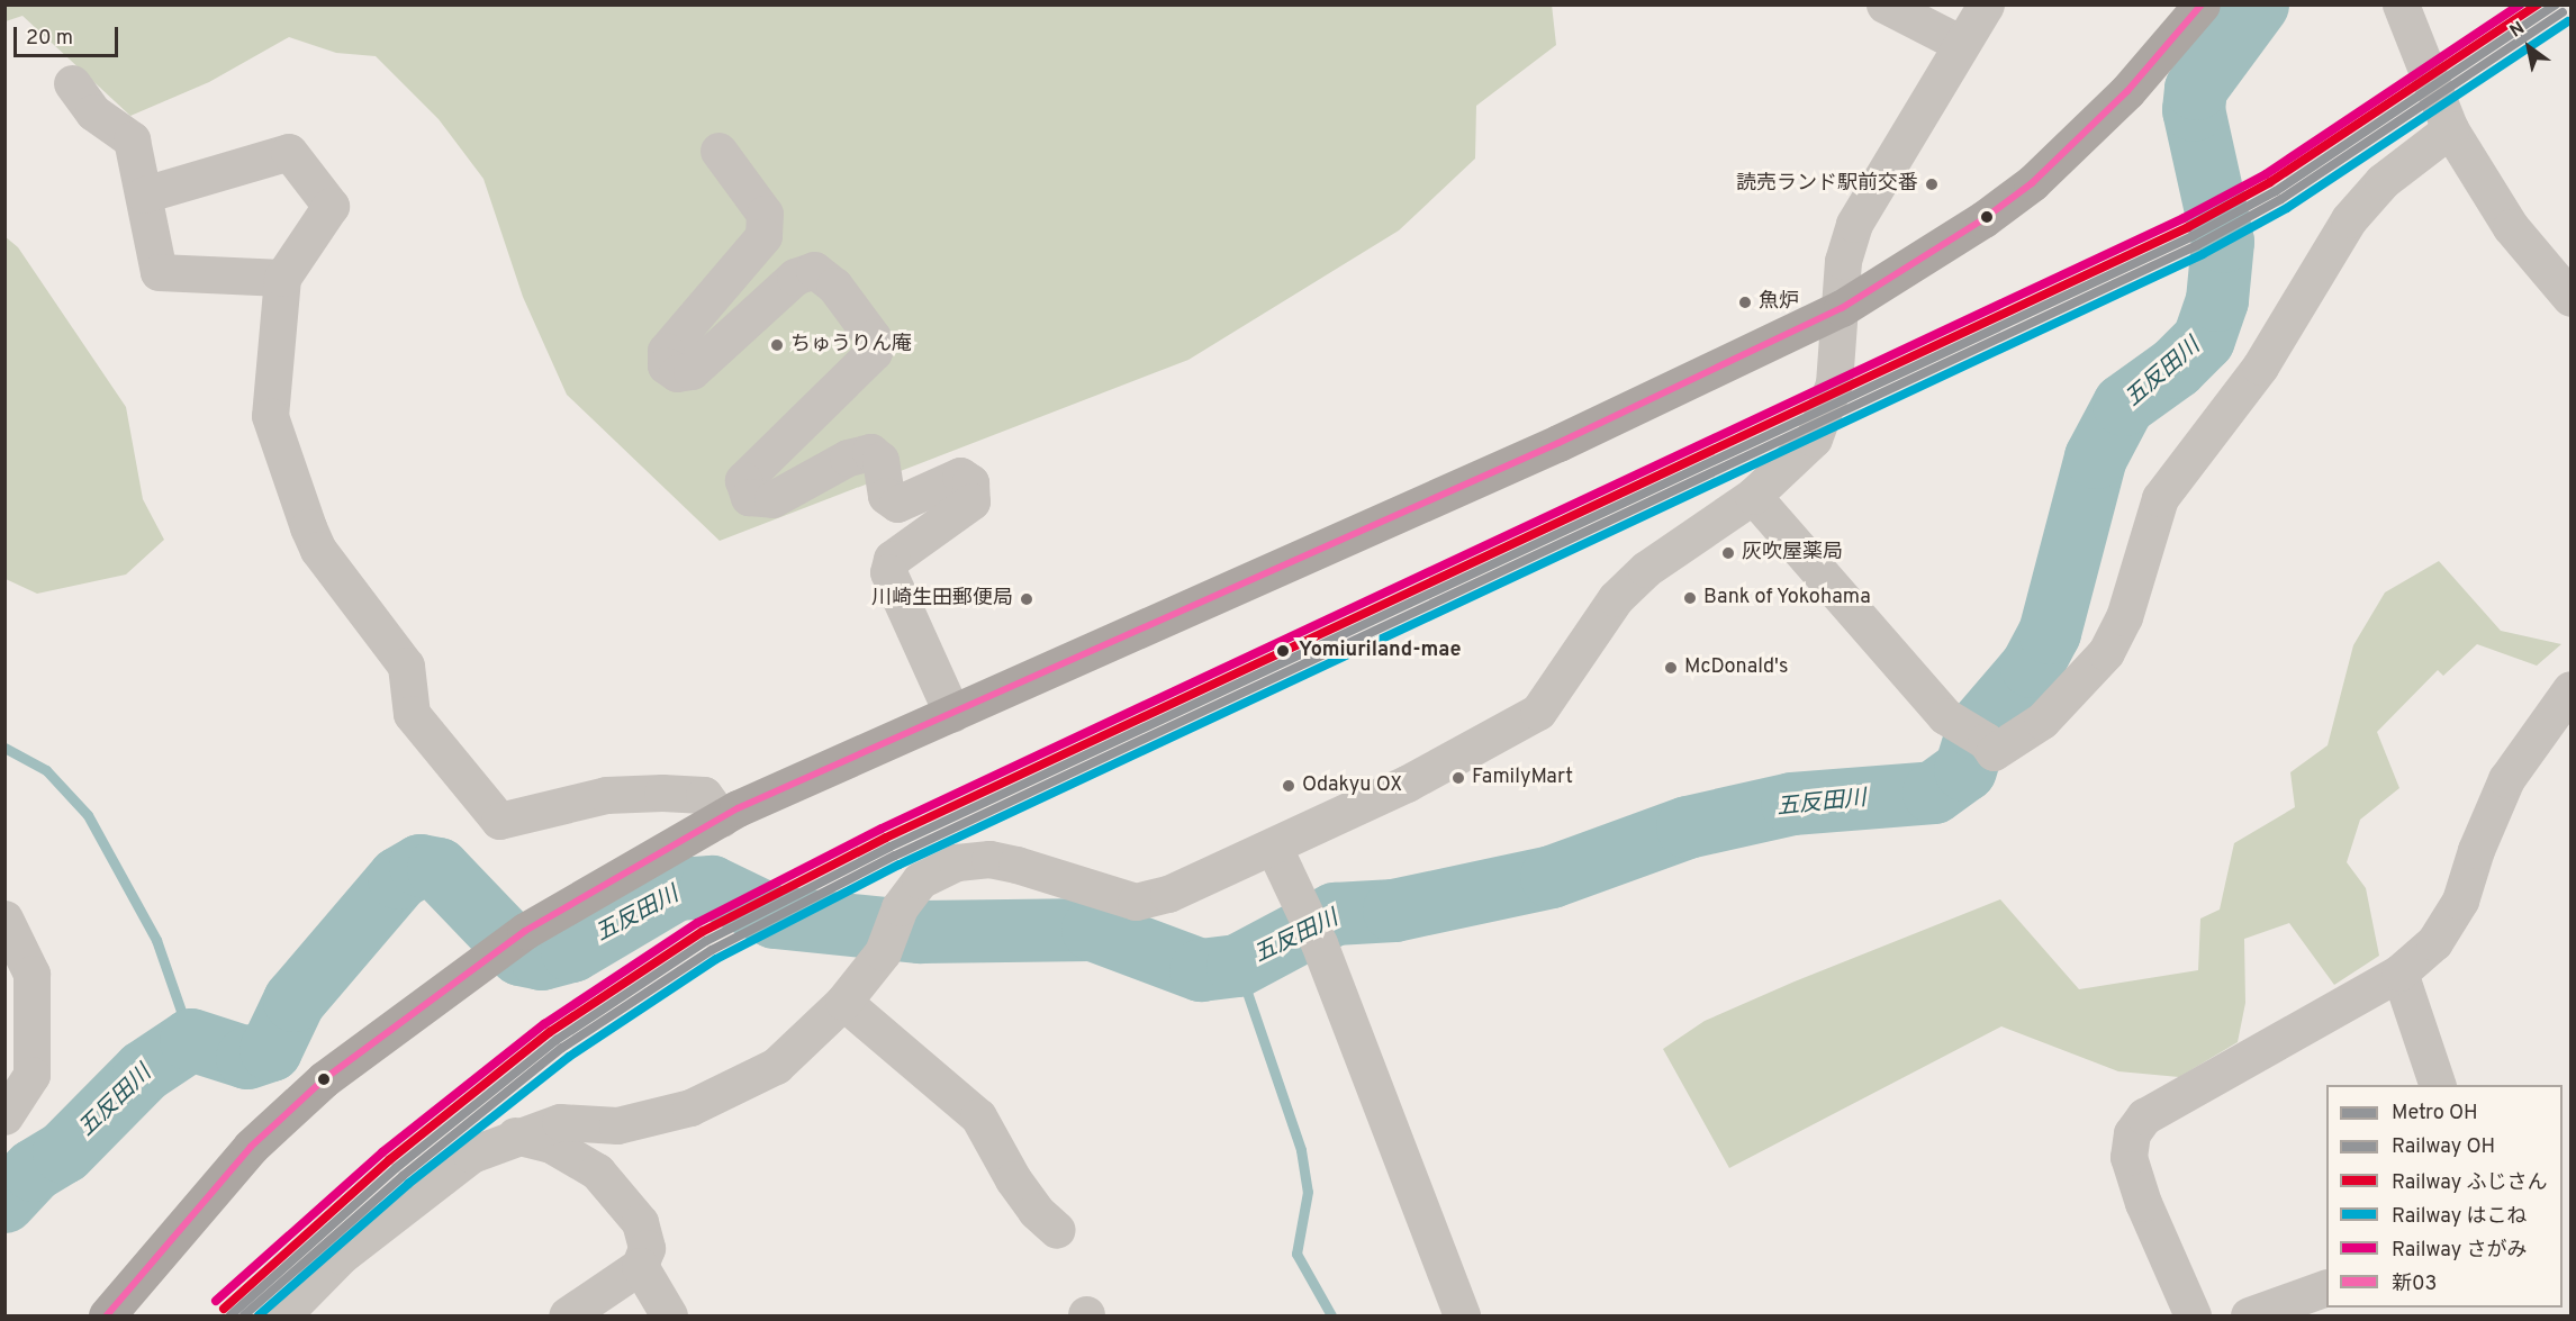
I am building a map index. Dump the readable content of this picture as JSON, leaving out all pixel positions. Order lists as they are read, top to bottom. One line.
{"water":["五反田川"],"places":["読売ランド駅前交番","魚炉","ちゅうりん庵","灰吹屋薬局","Bank of Yokohama","川崎生田郵便局","Yomiuriland-mae","McDonald's","FamilyMart","Odakyu OX"],"lines":["metro line OH","rail line ふじさん","rail line さがみ","transit line 新03","rail line OH","rail line はこね"],"legend":["Metro OH","Railway OH","Railway ふじさん","Railway はこね","Railway さがみ","新03"],"scale_bar":"20 m","north":"top left"}
